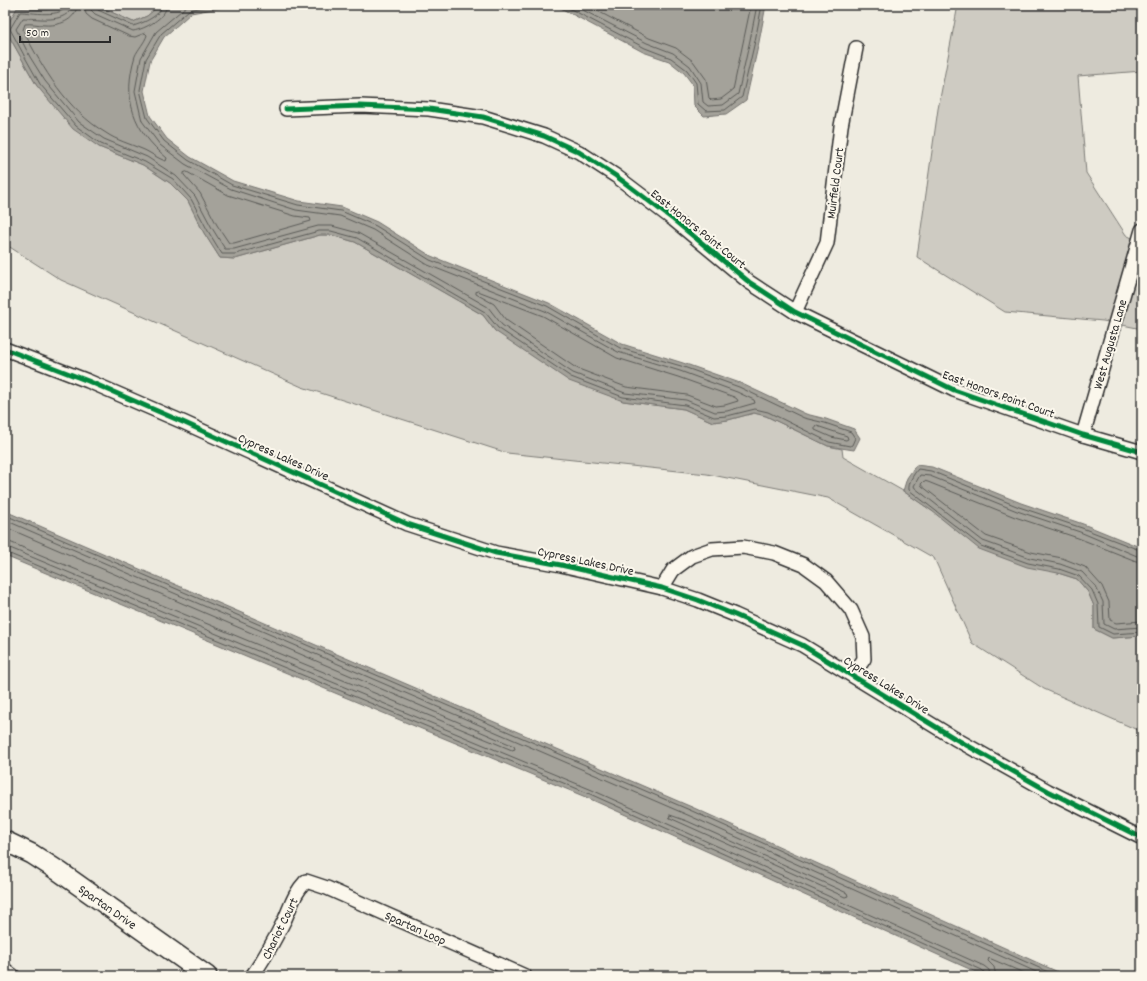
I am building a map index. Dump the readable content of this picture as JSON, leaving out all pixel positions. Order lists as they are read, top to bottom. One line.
{"streets":{"street":["Muirfield Court","East Honors Point Court","West Augusta Lane","Cypress Lakes Drive","Spartan Drive","Spartan Loop","Chariot Court"]},"crossings":[["Muirfield Court","East Honors Point Court"],["East Honors Point Court","West Augusta Lane"],["Spartan Loop","Chariot Court"]],"scale_bar":"50 m"}
